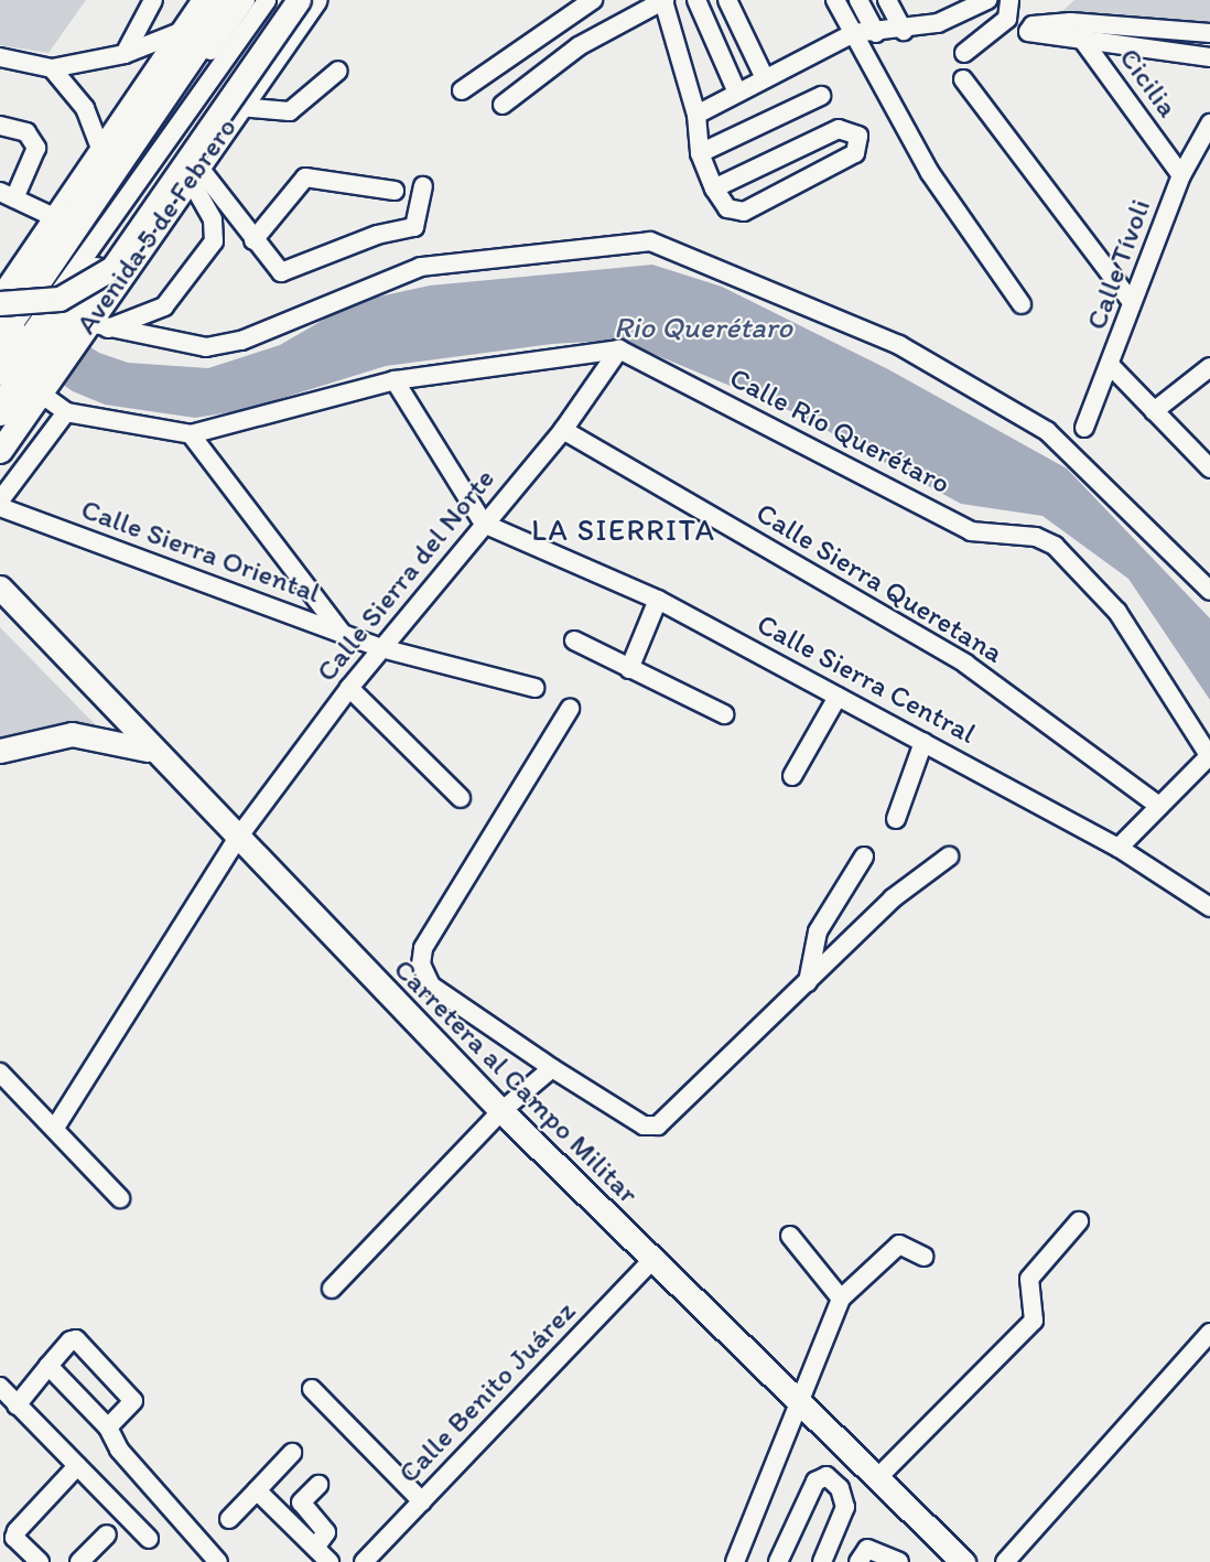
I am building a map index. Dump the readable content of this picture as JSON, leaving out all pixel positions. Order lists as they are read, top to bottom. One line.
{"streets":{"highway":["Avenida 5 de Febrero"],"main road":["Carretera al Campo Militar"],"street":["Cicilia","Calle Tívoli","Calle Río Querétaro","Calle Sierra Oriental","Calle Sierra del Norte","Calle Sierra Queretana","Calle Sierra Central","Calle Benito Juárez"]},"crossings":[["Cicilia","Calle Tívoli"],["Calle Río Querétaro","Calle Sierra del Norte"],["Calle Río Querétaro","Calle Sierra Queretana"],["Calle Río Querétaro","Calle Sierra Central"],["Calle Sierra Oriental","Calle Sierra del Norte"],["Calle Sierra del Norte","Calle Sierra Queretana"],["Calle Sierra del Norte","Calle Sierra Central"],["Calle Sierra del Norte","Carretera al Campo Militar"],["Carretera al Campo Militar","Calle Benito Juárez"]],"districts":["LA SIERRITA"],"water":["Rio Querétaro"]}
